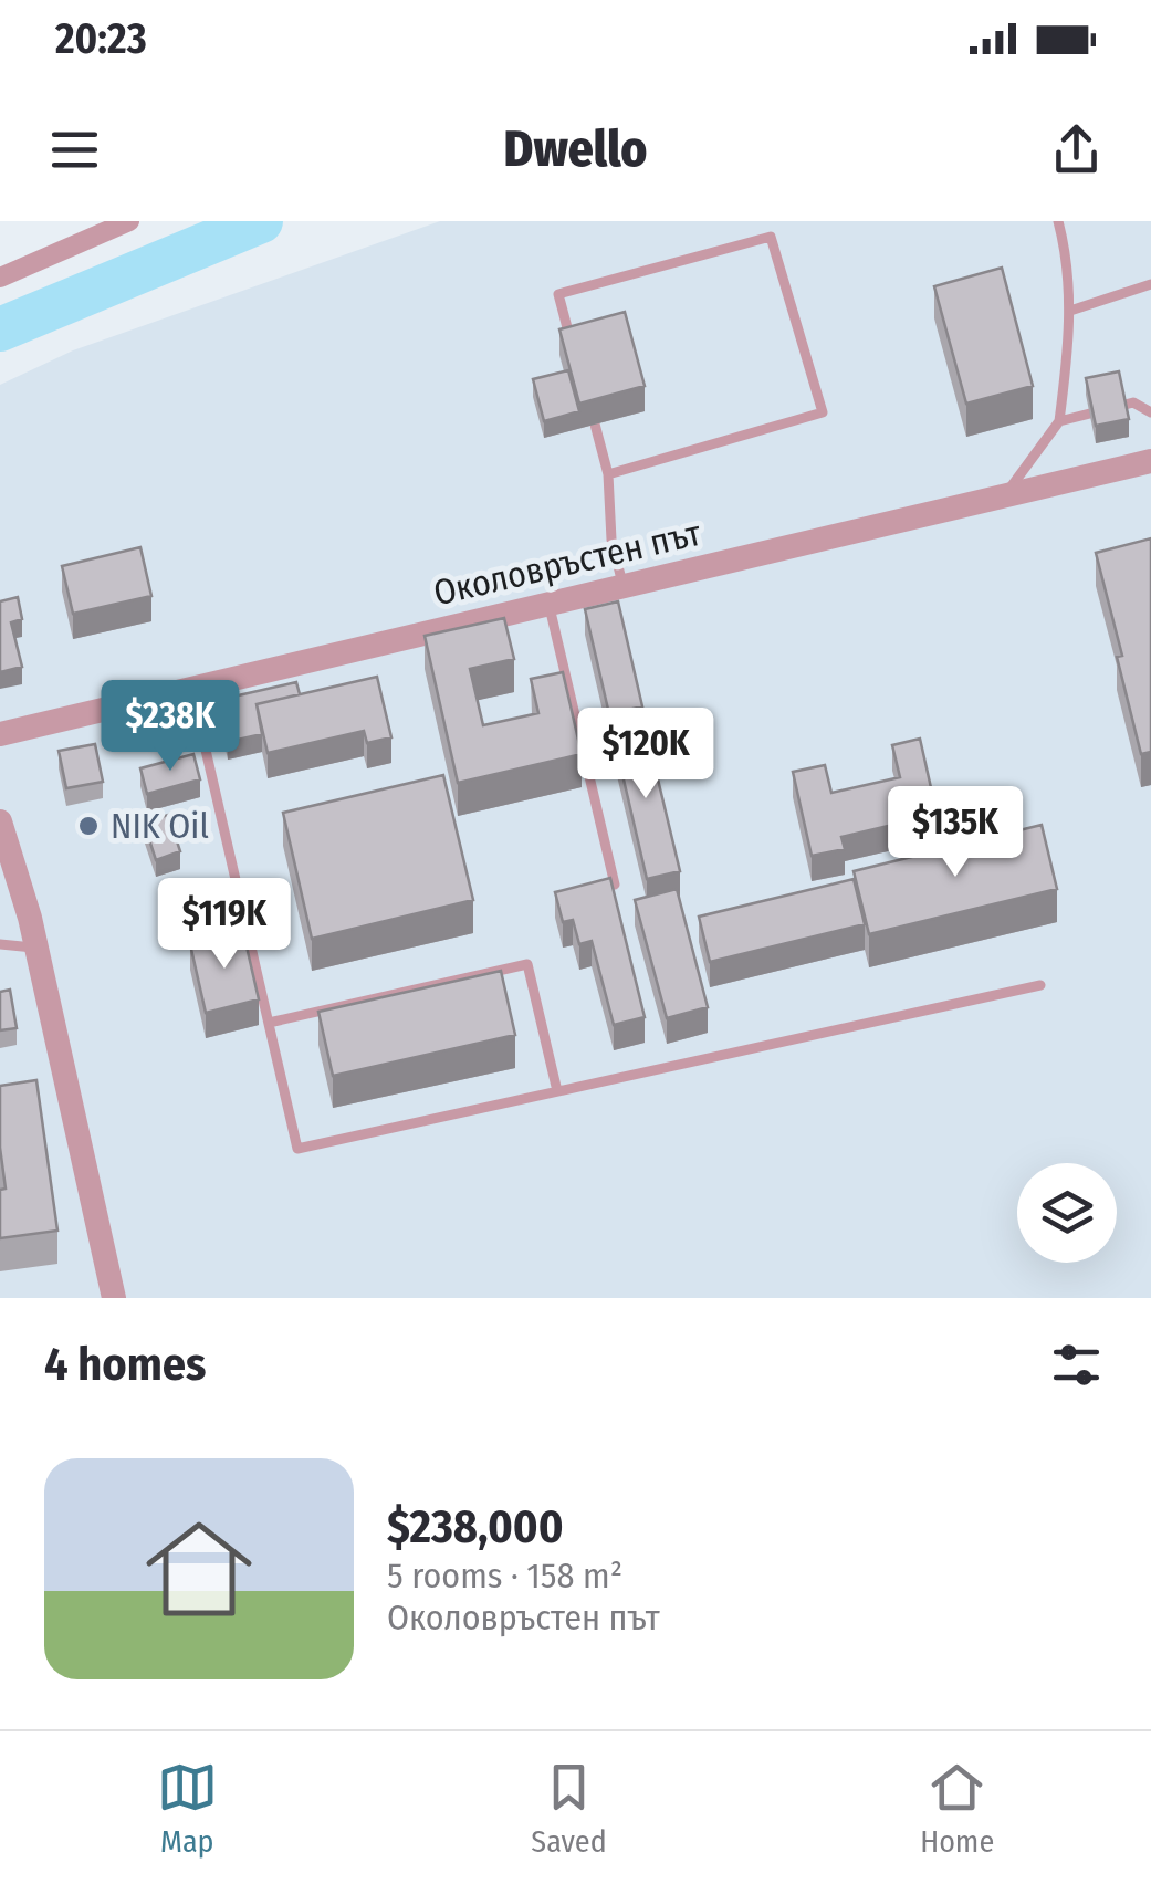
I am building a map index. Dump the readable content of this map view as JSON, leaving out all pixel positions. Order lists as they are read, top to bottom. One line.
{"streets":{"street":["Околовръстен път"]},"places":["NIK Oil"],"page":{"status":"20:23","header":"Dwello","price":["$238K","$120K","$135K","$119K"],"heading":"4 homes","list":[{"name":"$238,000","note":"5 rooms · 158 m² · Околовръстен път"}],"tabs":["Map","Saved","Home"]}}
